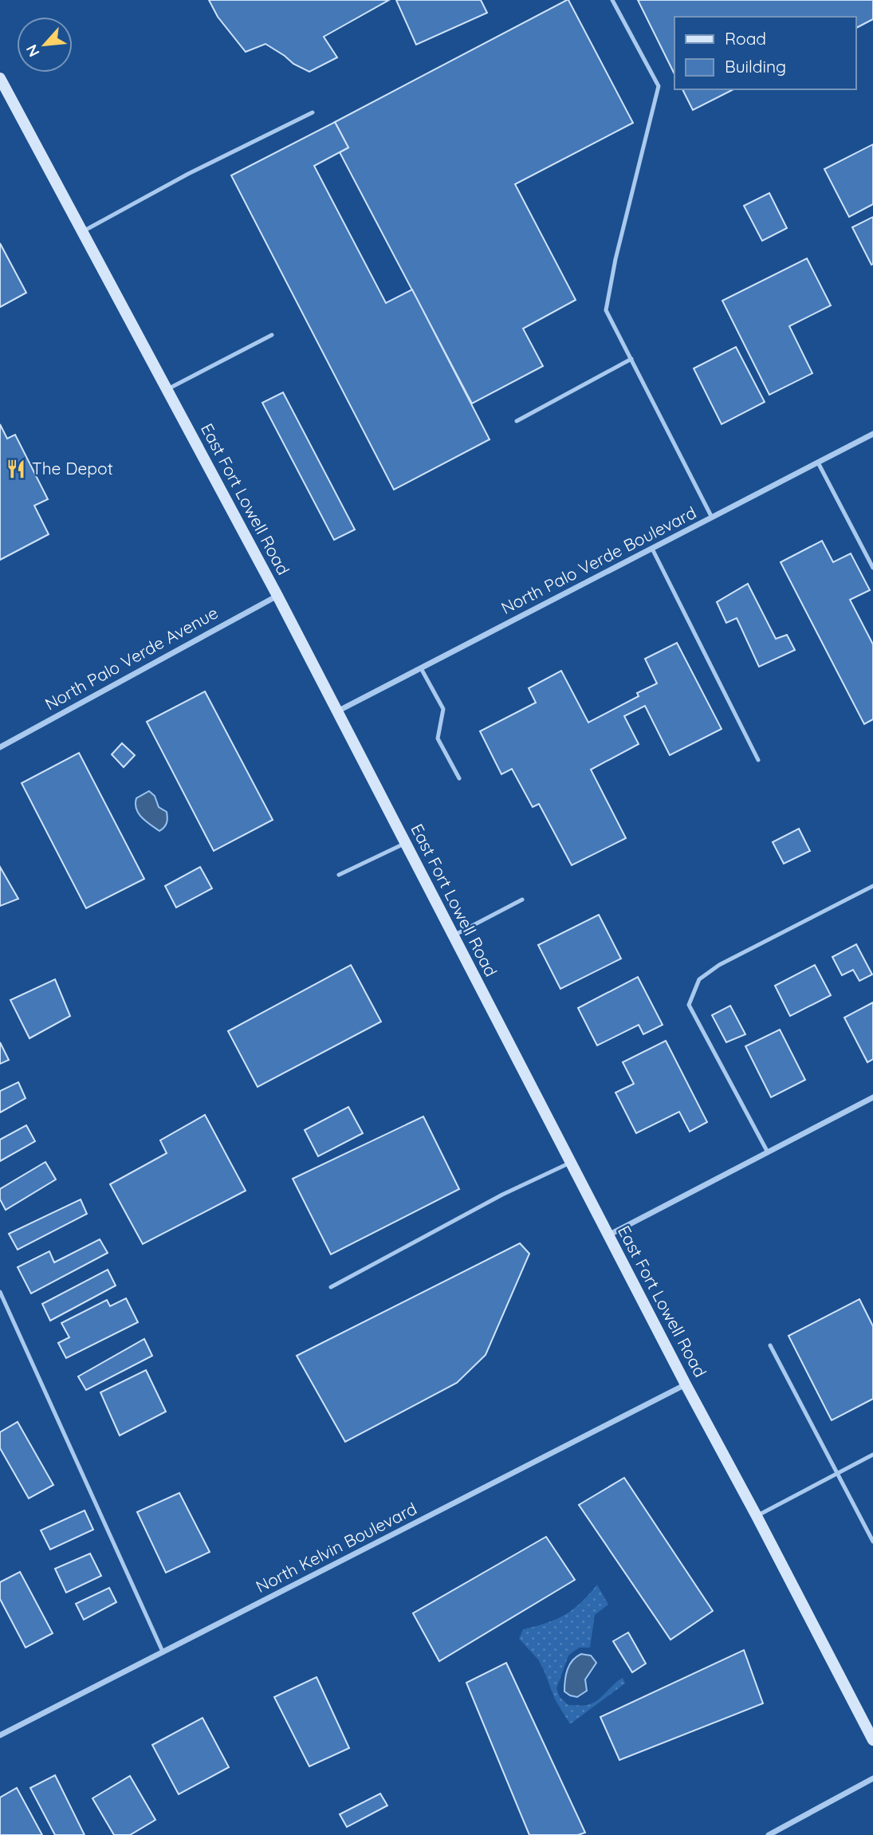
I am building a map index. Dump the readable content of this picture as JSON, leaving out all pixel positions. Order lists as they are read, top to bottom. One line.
{"streets":{"main road":["East Fort Lowell Road"],"street":["North Palo Verde Boulevard","North Palo Verde Avenue","North Kelvin Boulevard"]},"crossings":[["East Fort Lowell Road","North Palo Verde Boulevard"],["East Fort Lowell Road","North Palo Verde Avenue"],["East Fort Lowell Road","North Kelvin Boulevard"]],"places":{"restaurant":["The Depot"]},"legend":["Road","Building"],"north":"bottom left"}
